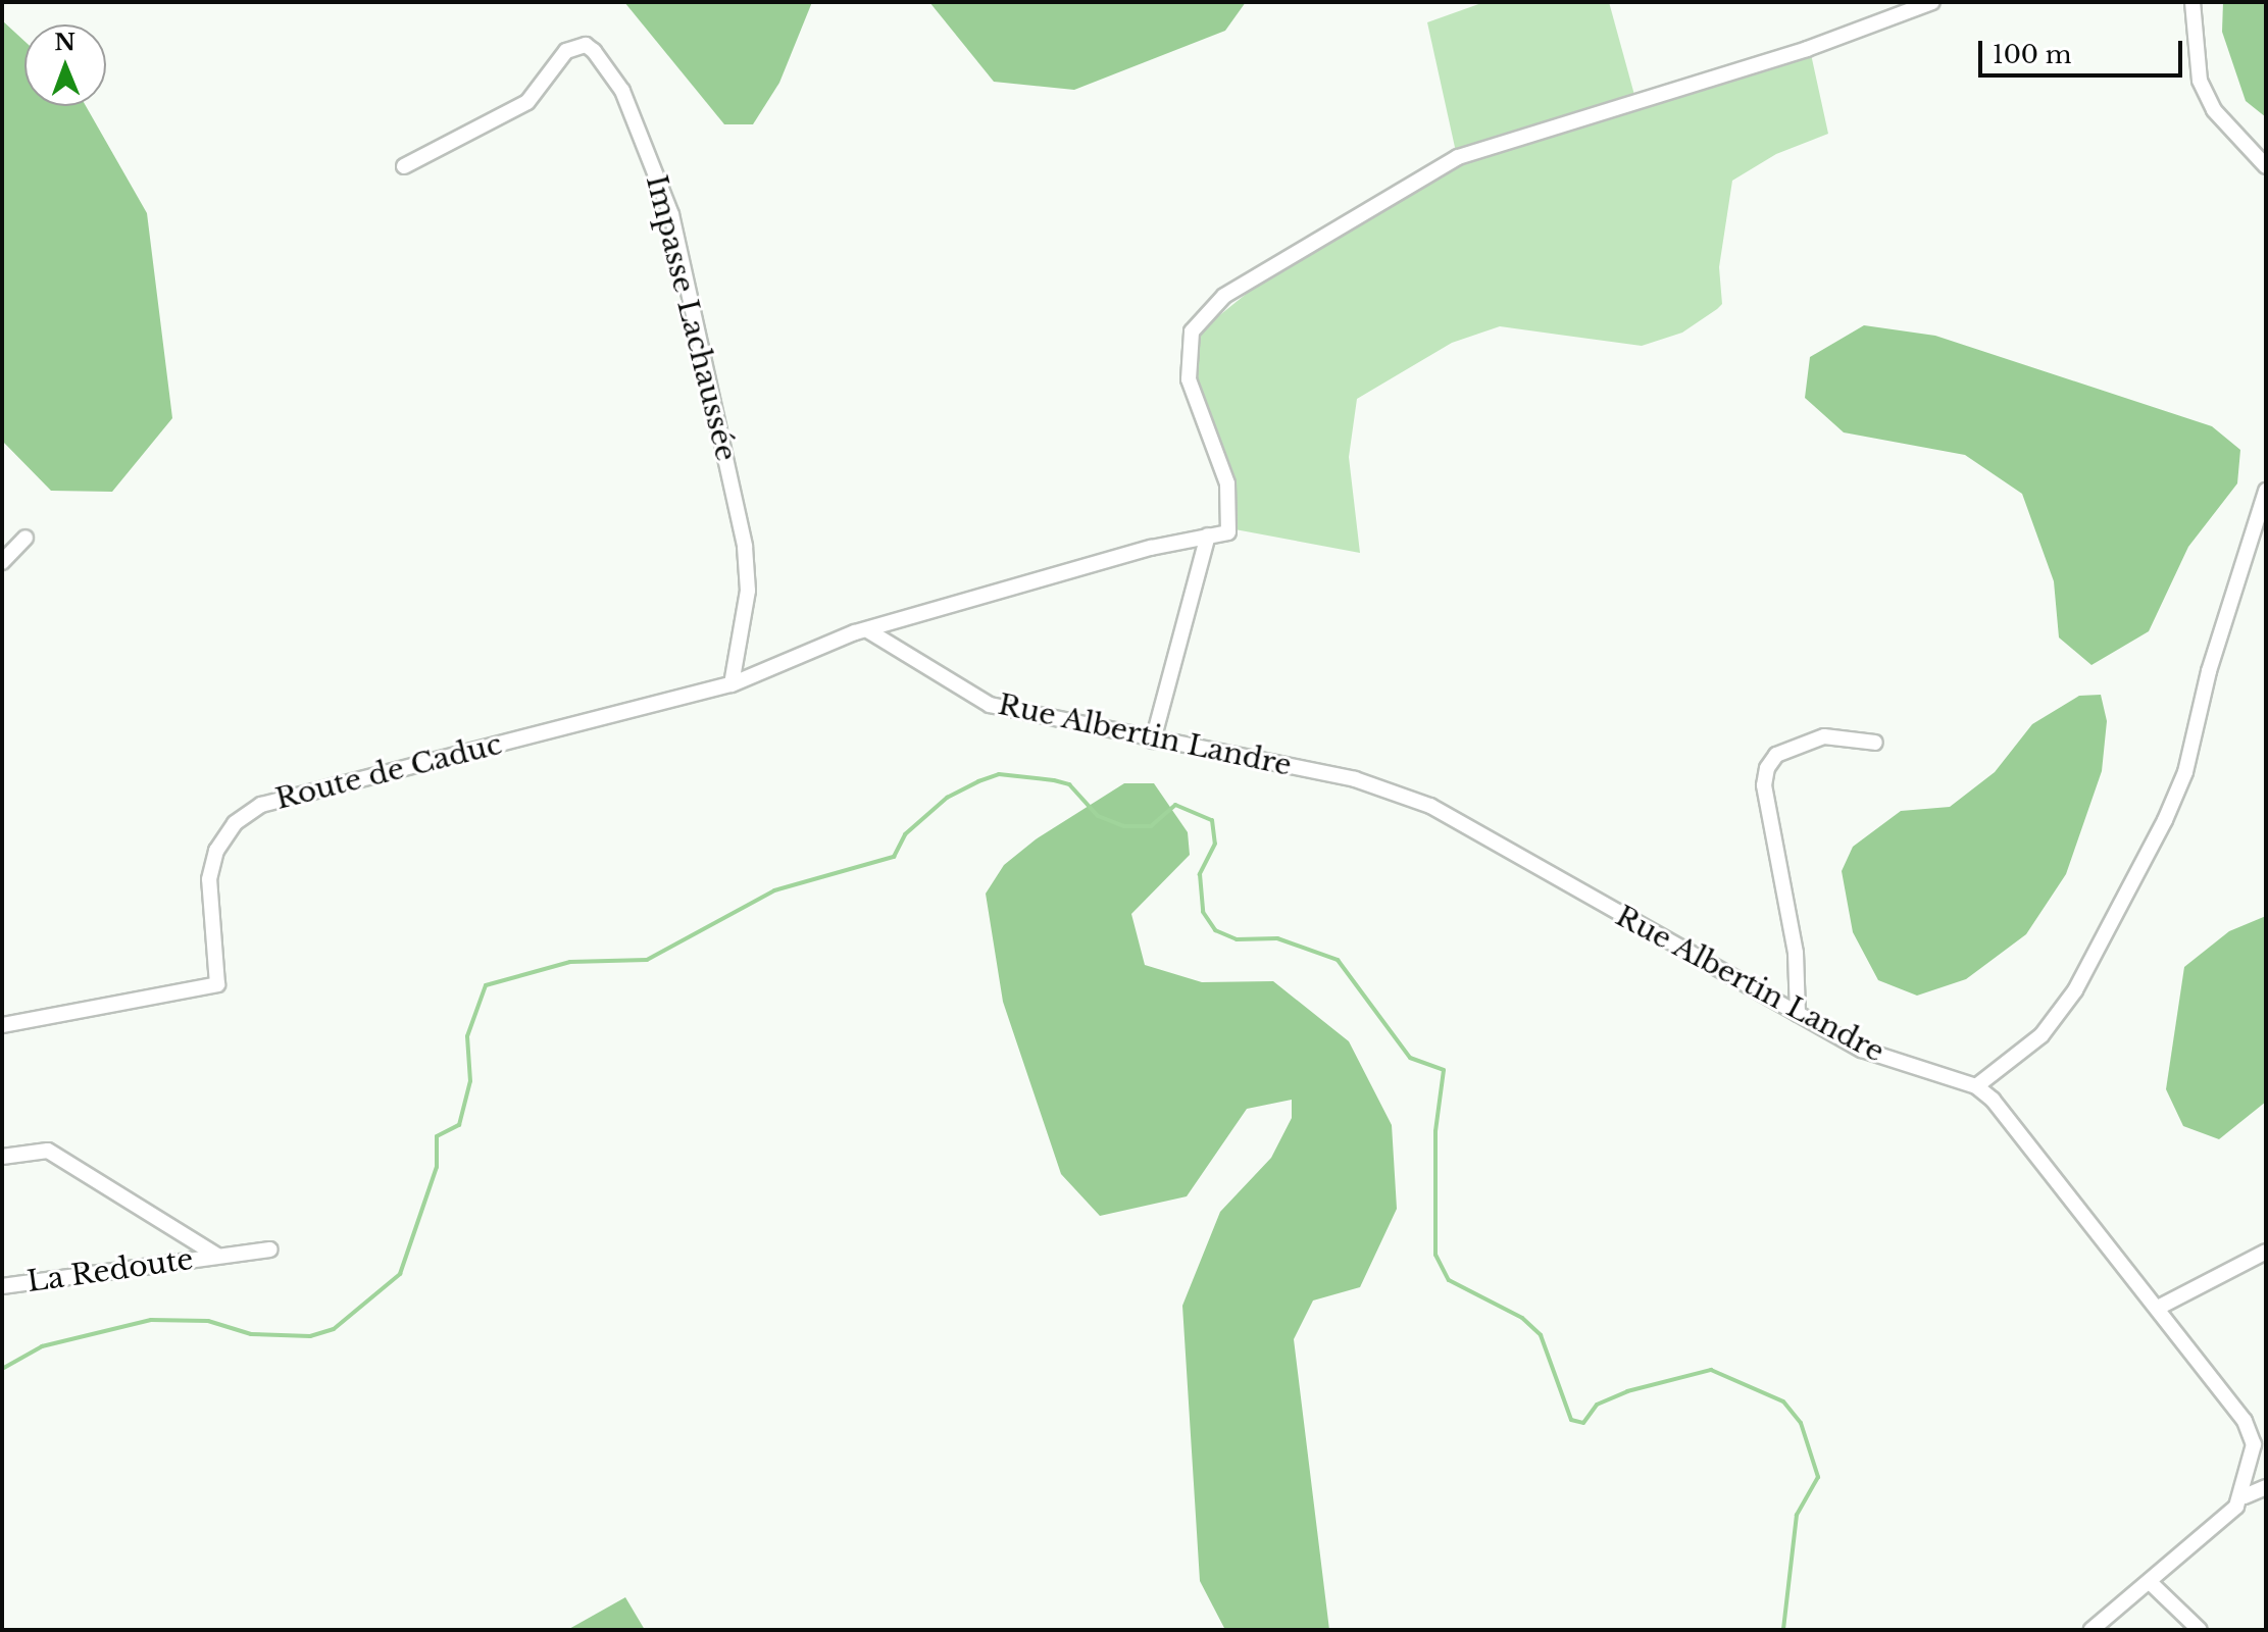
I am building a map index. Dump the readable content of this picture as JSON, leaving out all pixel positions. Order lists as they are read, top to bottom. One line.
{"streets":{"street":["Impasse Lachaussée","Rue Albertin Landre","Route de Caduc","La Redoute"]},"crossings":[["Impasse Lachaussée","Route de Caduc"],["Rue Albertin Landre","Route de Caduc"]],"scale_bar":"100 m","north":"top"}
